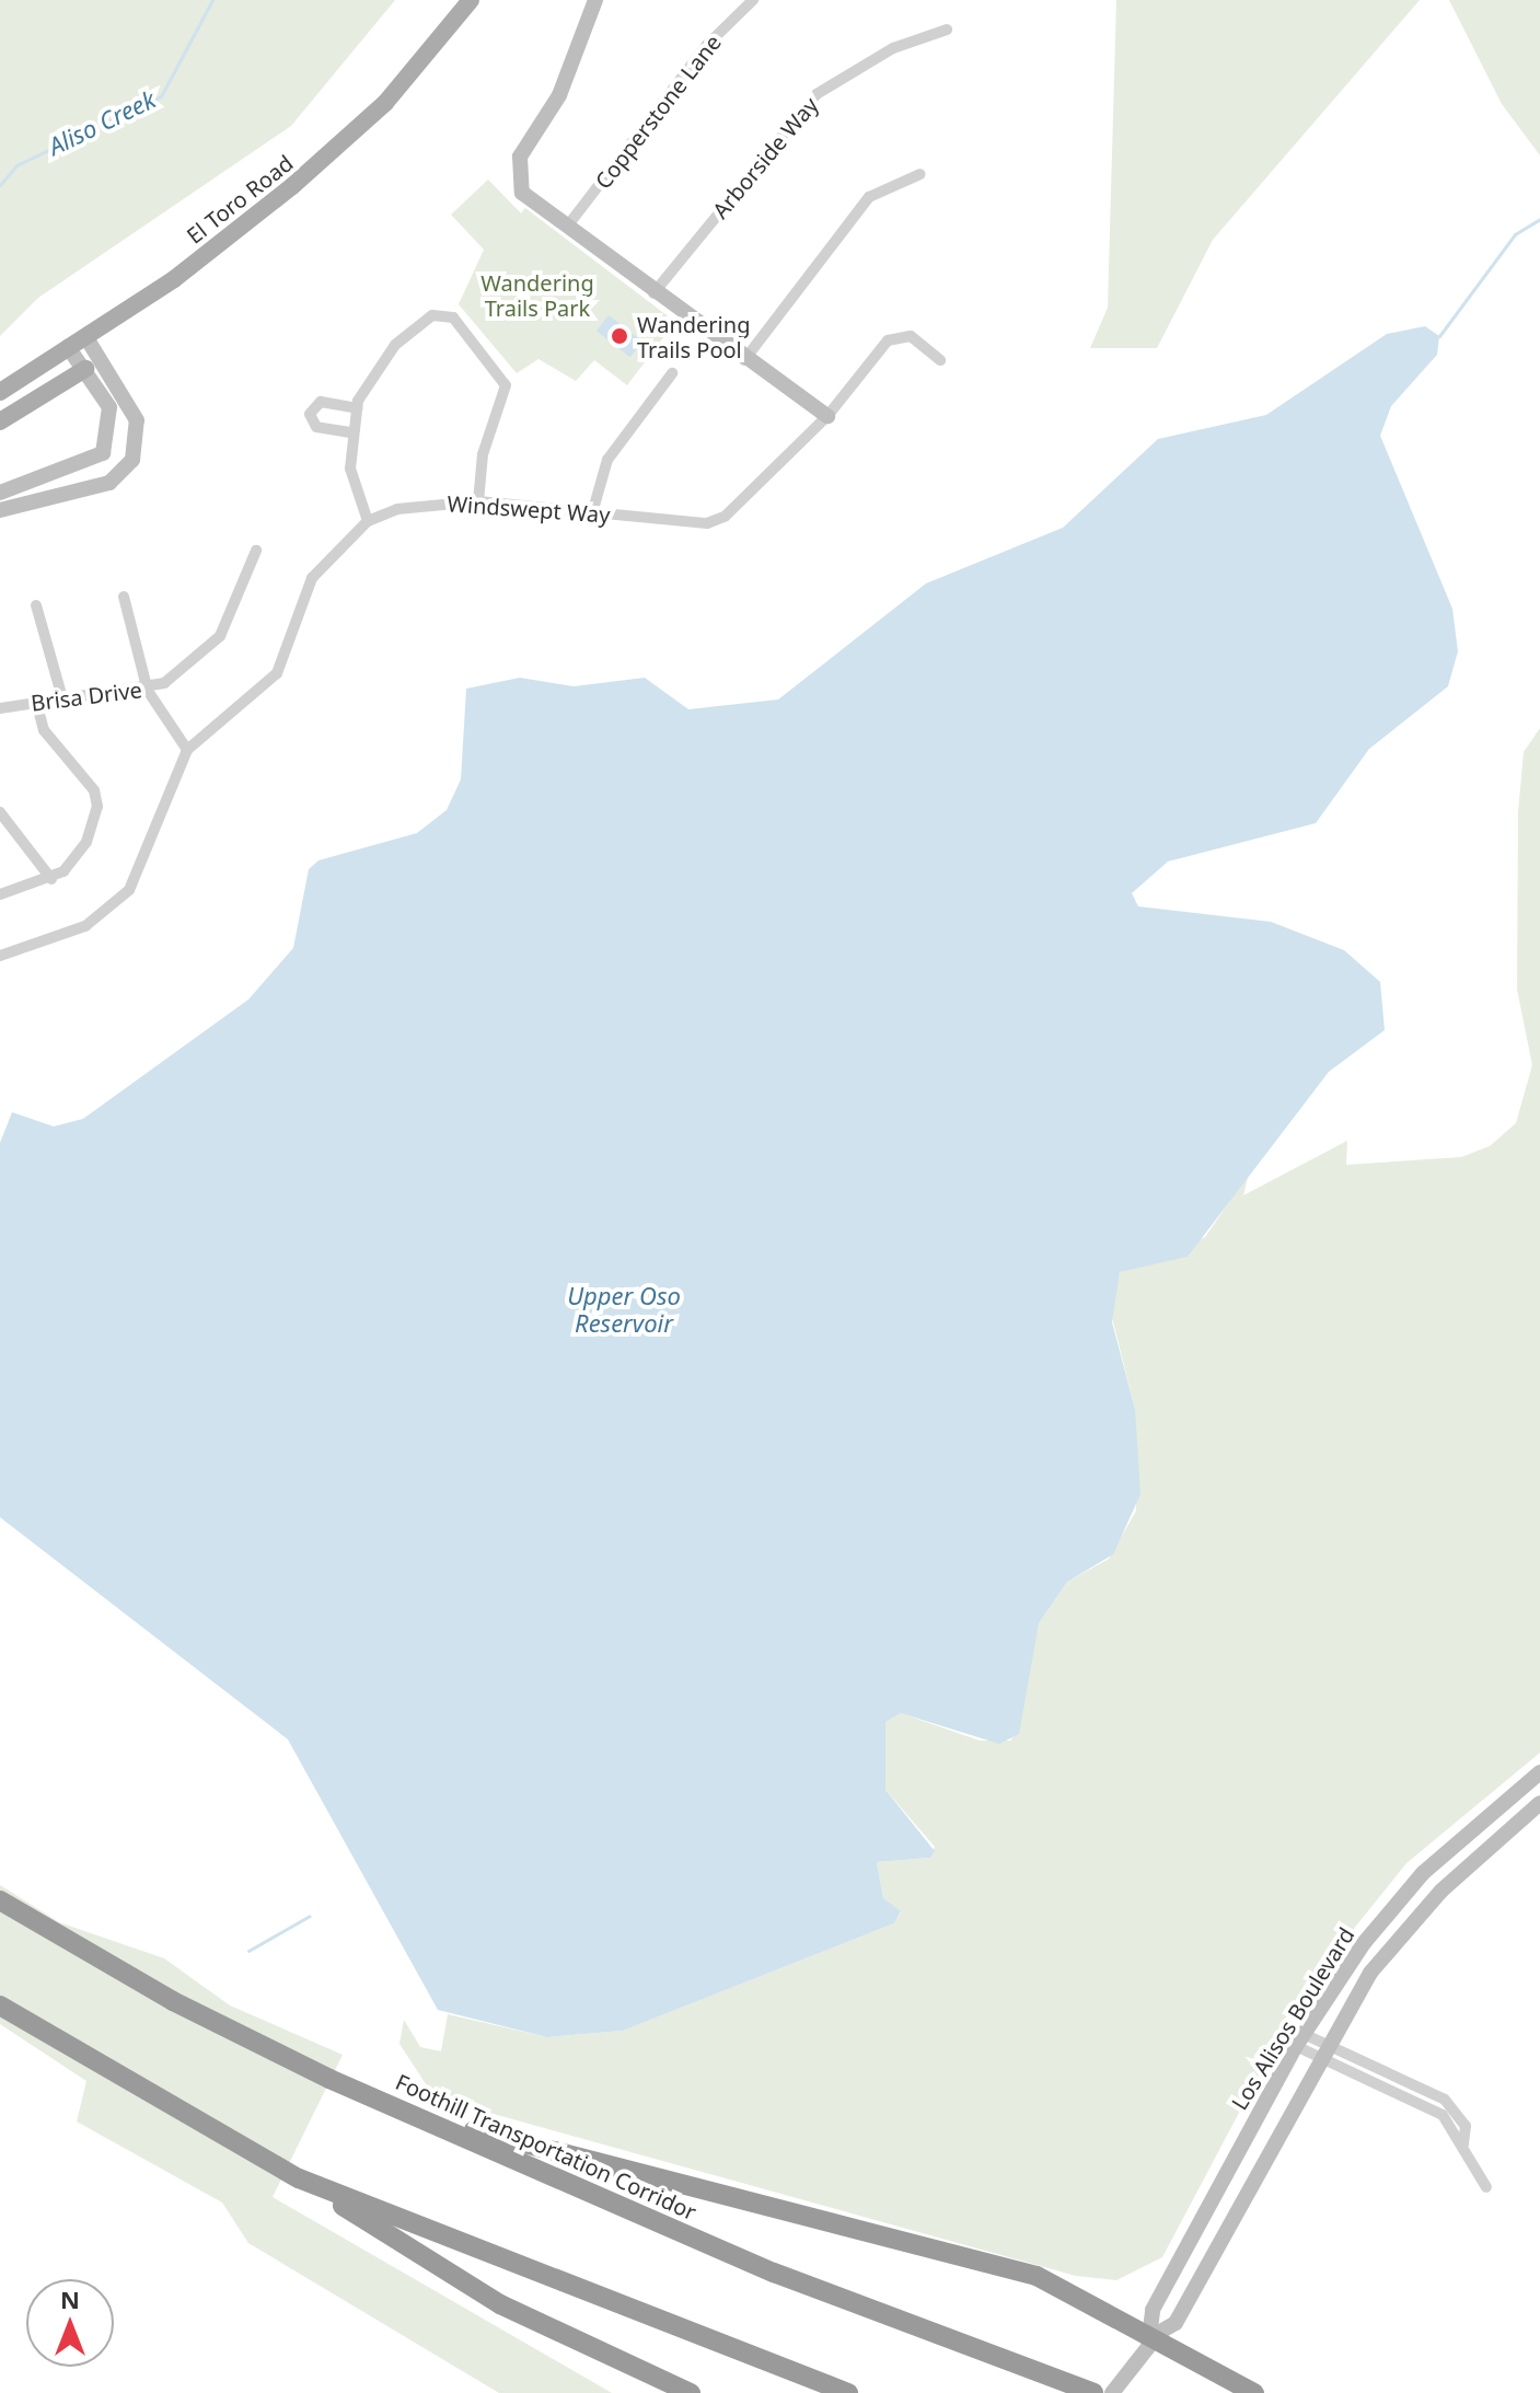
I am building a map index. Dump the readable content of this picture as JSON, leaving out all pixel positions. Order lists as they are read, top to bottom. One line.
{"streets":{"highway":["Foothill Transportation Corridor"],"main road":["El Toro Road","Los Alisos Boulevard"],"street":["Copperstone Lane","Arborside Way","Windswept Way","Brisa Drive"]},"water":["Aliso Creek","Upper Oso Reservoir"],"parks":["Wandering Trails Park"],"places":["Wandering Trails Pool"],"north":"top"}
